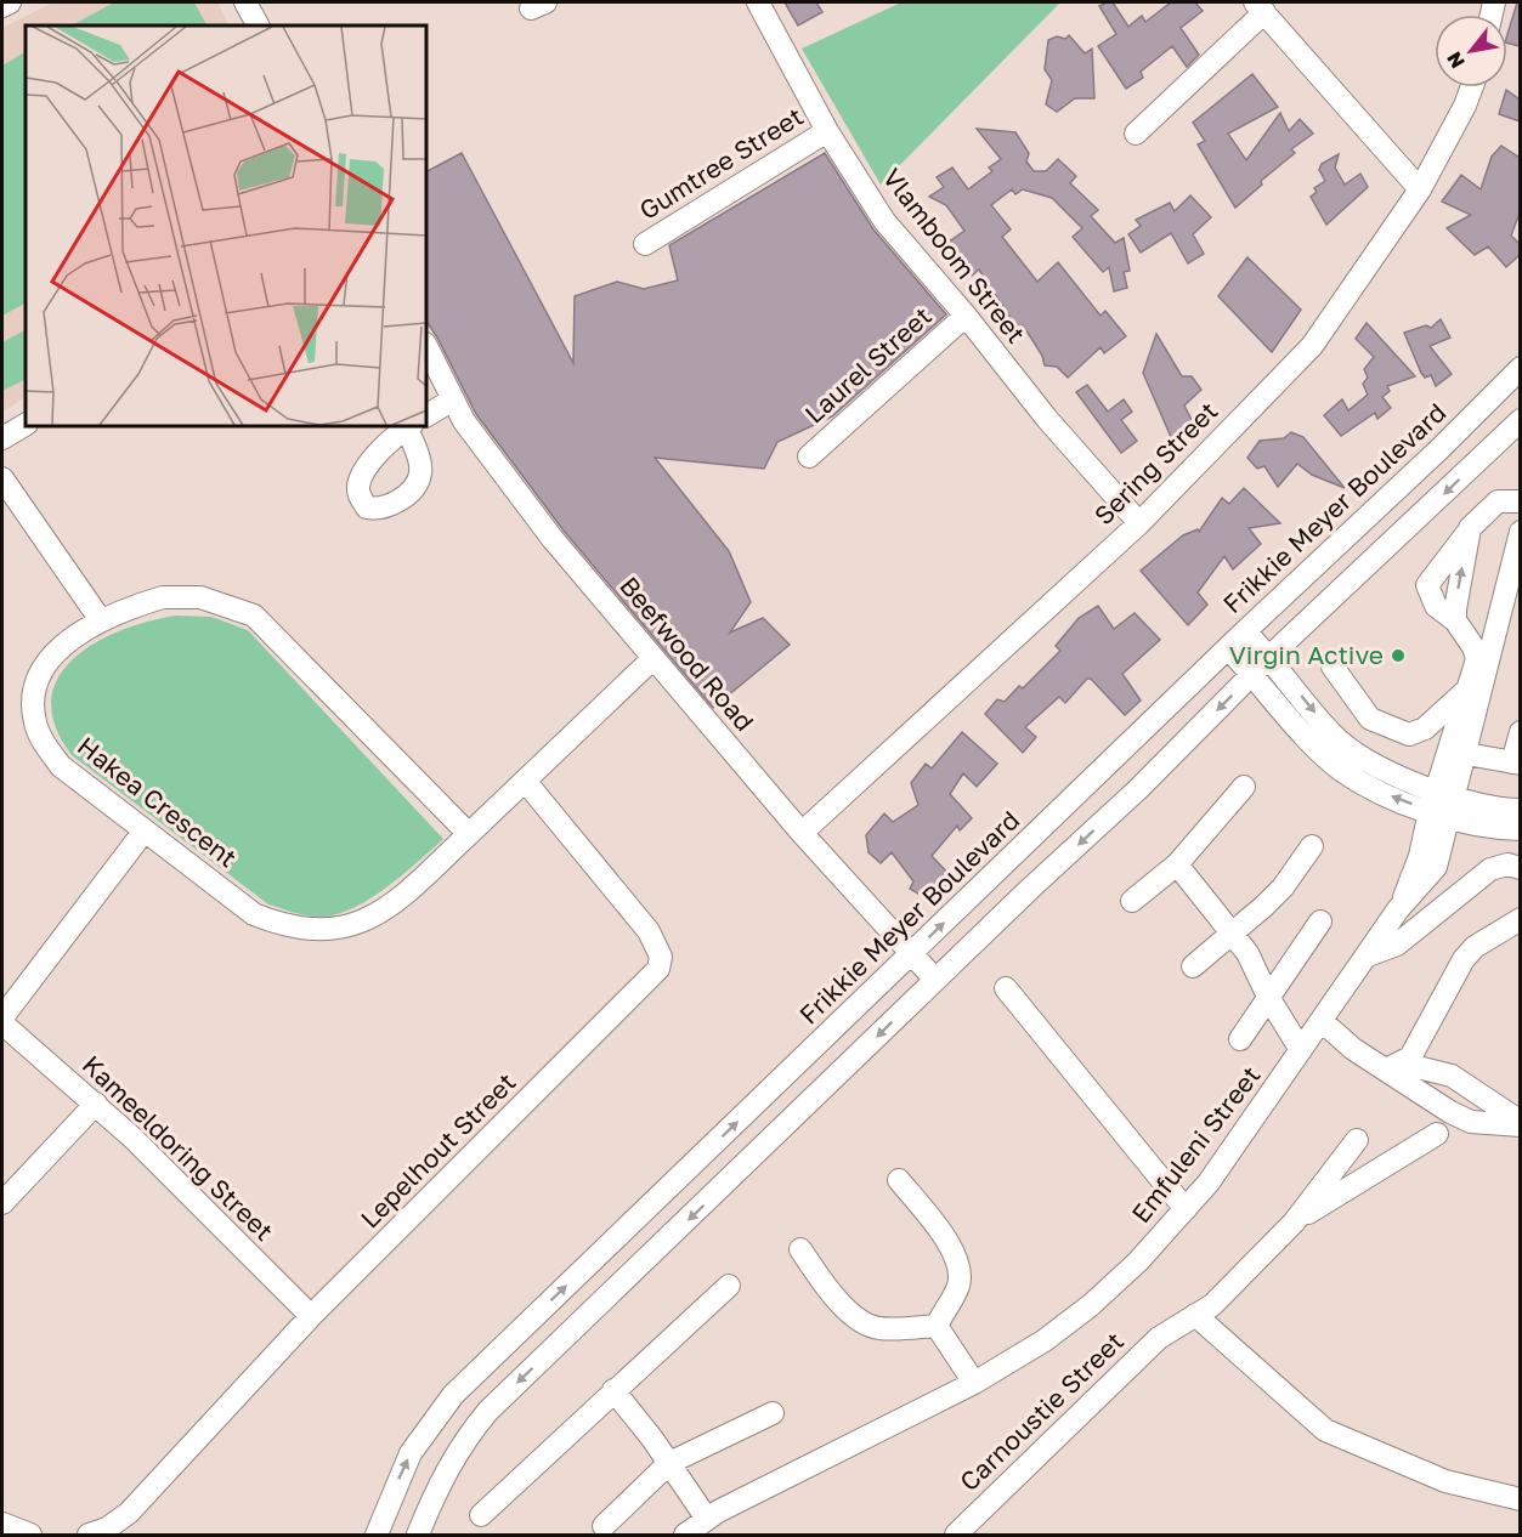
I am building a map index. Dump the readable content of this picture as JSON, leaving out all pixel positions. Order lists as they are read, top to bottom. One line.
{"streets":{"street":["Gumtree Street","Vlamboom Street","Laurel Street","Sering Street","Frikkie Meyer Boulevard","Beefwood Road","Hakea Crescent","Emfuleni Street","Kameeldoring Street","Lepelhout Street","Carnoustie Street"]},"crossings":[["Gumtree Street","Vlamboom Street"],["Vlamboom Street","Laurel Street"],["Vlamboom Street","Sering Street"],["Sering Street","Beefwood Road"],["Frikkie Meyer Boulevard","Beefwood Road"],["Beefwood Road","Hakea Crescent"],["Hakea Crescent","Lepelhout Street"],["Kameeldoring Street","Lepelhout Street"]],"places":["Virgin Active"],"north":"bottom left"}
